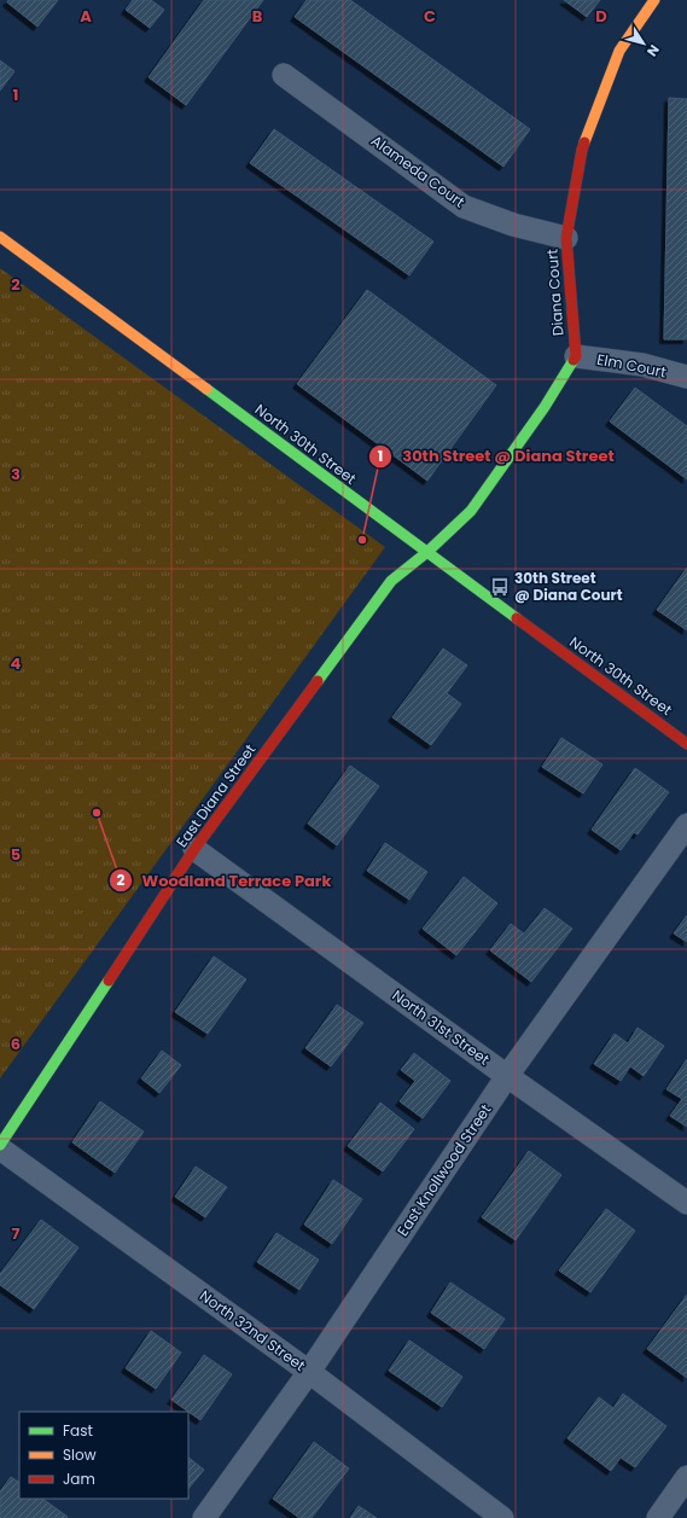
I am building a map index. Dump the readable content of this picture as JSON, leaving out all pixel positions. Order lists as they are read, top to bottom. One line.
{"streets":{"street":["Alameda Court","Diana Court","Elm Court","North 30th Street","East Diana Street","North 31st Street","East Knollwood Street","North 32nd Street"]},"crossings":[["Alameda Court","Diana Court"],["Diana Court","Elm Court"],["North 30th Street","East Diana Street"],["East Diana Street","North 31st Street"],["East Diana Street","North 32nd Street"],["North 31st Street","East Knollwood Street"],["East Knollwood Street","North 32nd Street"]],"places":{"other":["30th Street @ Diana Street","Woodland Terrace Park"],"bus stop":["30th Street @ Diana Court"]},"legend":["Fast","Slow","Jam"],"north":"bottom right","grid":{"columns":["A","B","C","D"],"rows":["1","2","3","4","5","6","7"]}}
